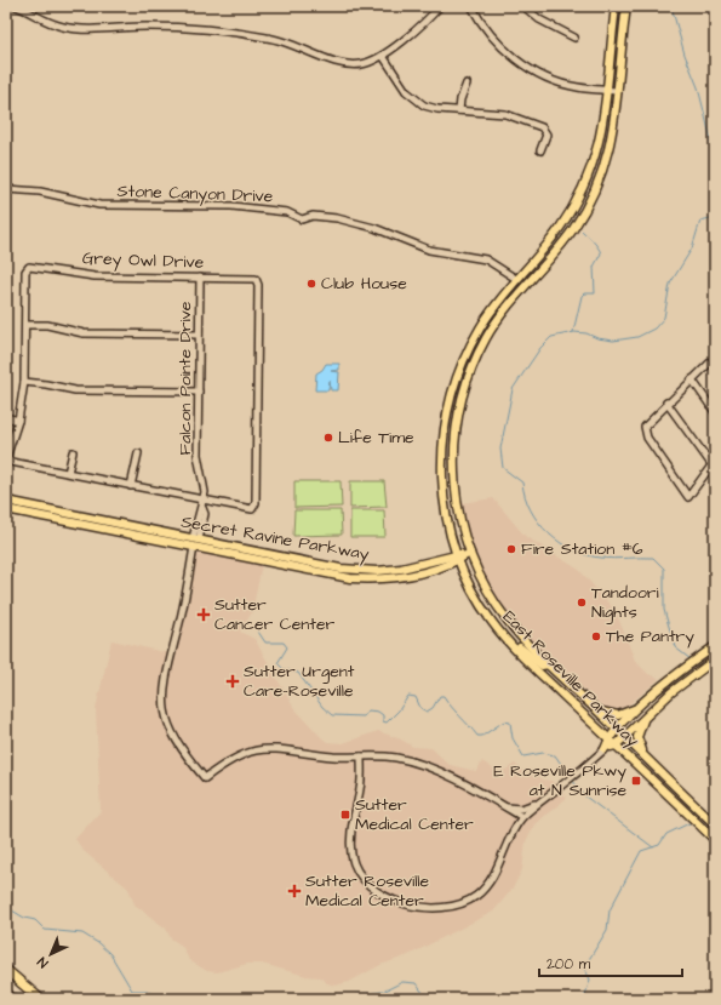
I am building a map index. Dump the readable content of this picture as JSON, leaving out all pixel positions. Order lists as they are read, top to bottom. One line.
{"streets":{"main road":["Secret Ravine Parkway","East Roseville Parkway"],"street":["Stone Canyon Drive","Grey Owl Drive","Falcon Pointe Drive"]},"crossings":[["Stone Canyon Drive","East Roseville Parkway"],["Grey Owl Drive","Falcon Pointe Drive"],["Falcon Pointe Drive","Secret Ravine Parkway"],["Secret Ravine Parkway","East Roseville Parkway"]],"places":{"other":["Club House","Life Time","Fire Station #6","Tandoori Nights","The Pantry"],"health":["Sutter Cancer Center","Sutter Urgent Care-Roseville","Sutter Roseville Medical Center"],"transit":["E Roseville Pkwy at N Sunrise","Sutter Medical Center"]},"scale_bar":"200 m","north":"bottom left"}
